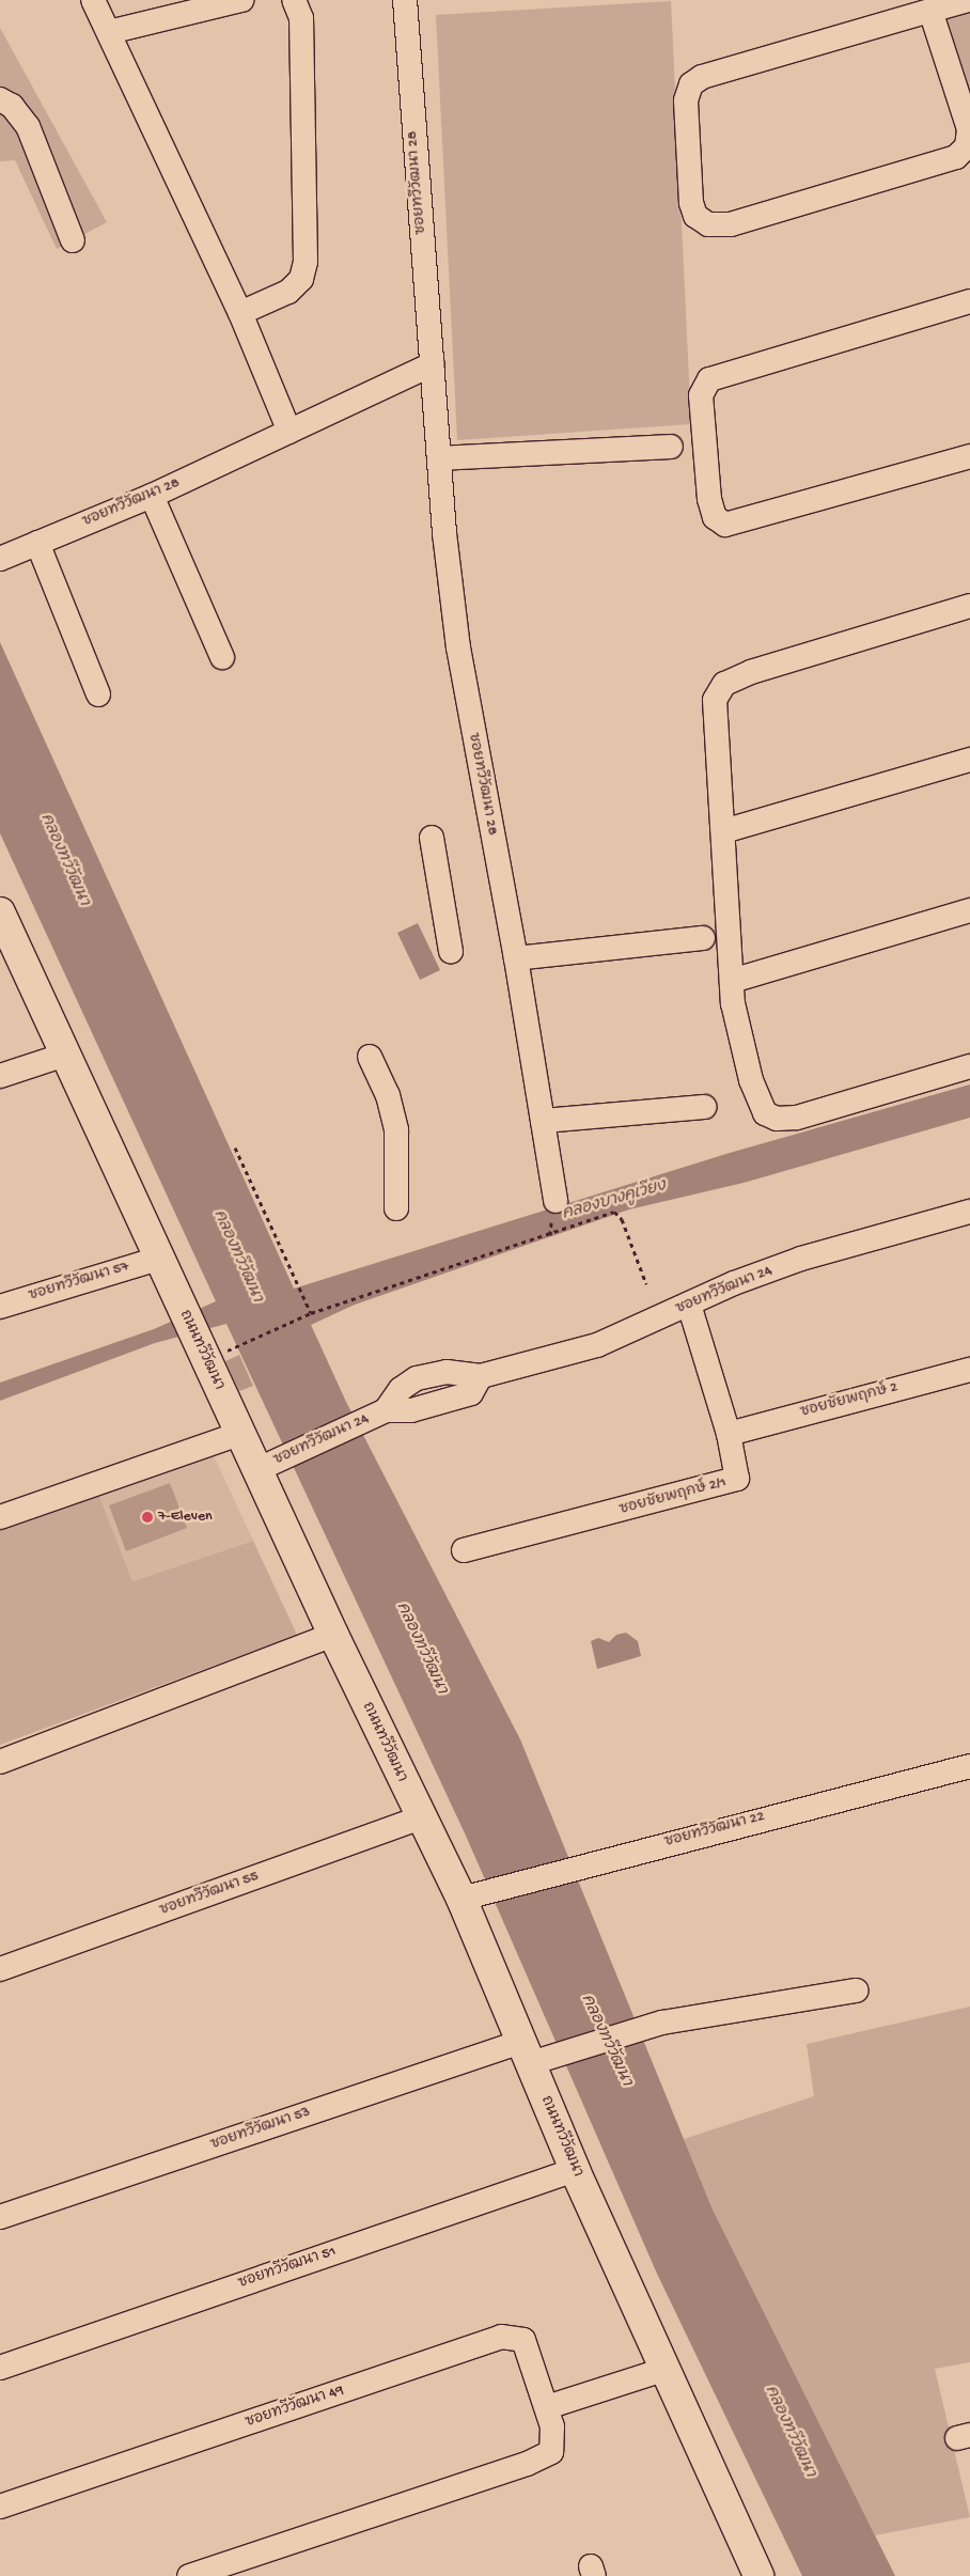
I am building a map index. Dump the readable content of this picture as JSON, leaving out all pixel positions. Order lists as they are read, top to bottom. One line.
{"streets":{"main road":["ถนนทวีวัฒนา"],"street":["ซอยทวีวัฒนา 28","ซอยทวีวัฒนา 57","ซอยทวีวัฒนา 24","ซอยชัยพฤกษ์ 2","ซอยชัยพฤกษ์ 2/1","ซอยทวีวัฒนา 22","ซอยทวีวัฒนา 55","ซอยทวีวัฒนา 53","ซอยทวีวัฒนา 51","ซอยทวีวัฒนา 49"]},"crossings":[["ซอยทวีวัฒนา 57","ถนนทวีวัฒนา"],["ซอยทวีวัฒนา 24","ถนนทวีวัฒนา"],["ซอยทวีวัฒนา 24","ซอยชัยพฤกษ์ 2/1"],["ถนนทวีวัฒนา","ซอยทวีวัฒนา 22"],["ถนนทวีวัฒนา","ซอยทวีวัฒนา 55"],["ถนนทวีวัฒนา","ซอยทวีวัฒนา 53"],["ถนนทวีวัฒนา","ซอยทวีวัฒนา 51"],["ซอยชัยพฤกษ์ 2","ซอยชัยพฤกษ์ 2/1"]],"water":["คลองทวีวัฒนา","คลองบางคูเวียง"],"places":["7-Eleven"]}
